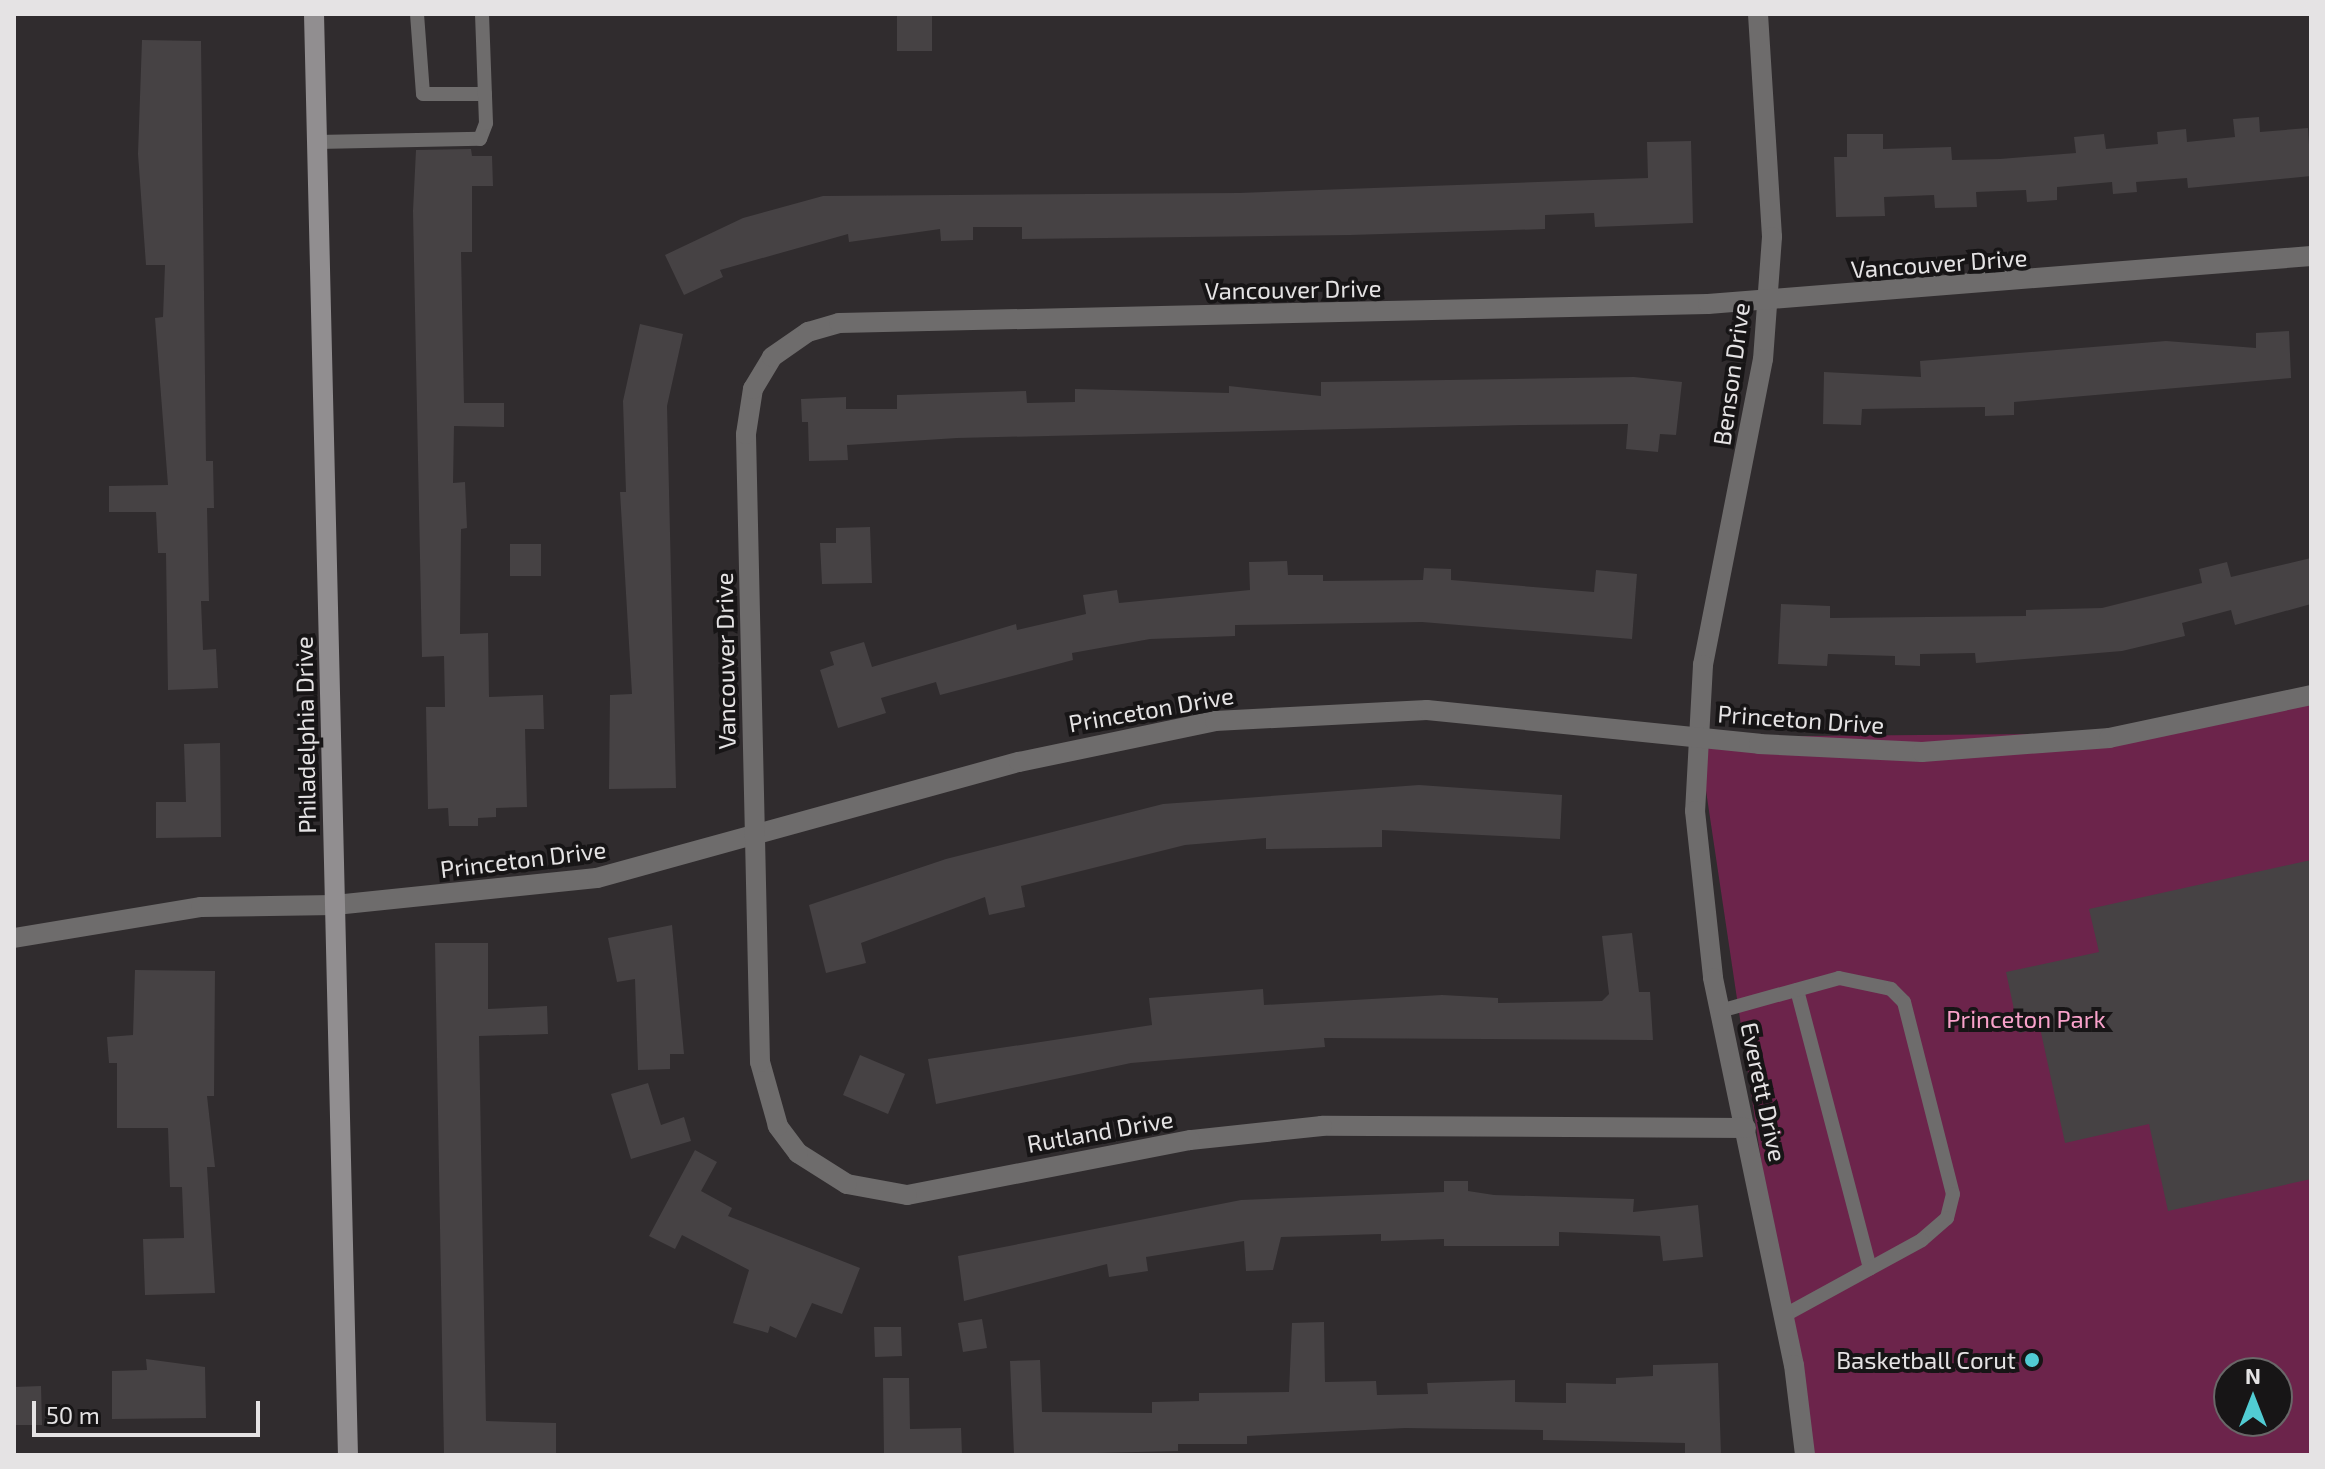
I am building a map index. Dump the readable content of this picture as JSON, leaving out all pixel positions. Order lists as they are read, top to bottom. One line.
{"streets":{"main road":["Philadelphia Drive"],"street":["Vancouver Drive","Benson Drive","Princeton Drive","Everett Drive","Rutland Drive"]},"crossings":[["Vancouver Drive","Benson Drive"],["Vancouver Drive","Princeton Drive"],["Vancouver Drive","Rutland Drive"],["Benson Drive","Princeton Drive"],["Benson Drive","Everett Drive"],["Princeton Drive","Philadelphia Drive"],["Princeton Drive","Everett Drive"],["Princeton Drive","Rutland Drive"],["Everett Drive","Rutland Drive"]],"parks":["Princeton Park"],"places":["Basketball Corut"],"scale_bar":"50 m","north":"top"}
